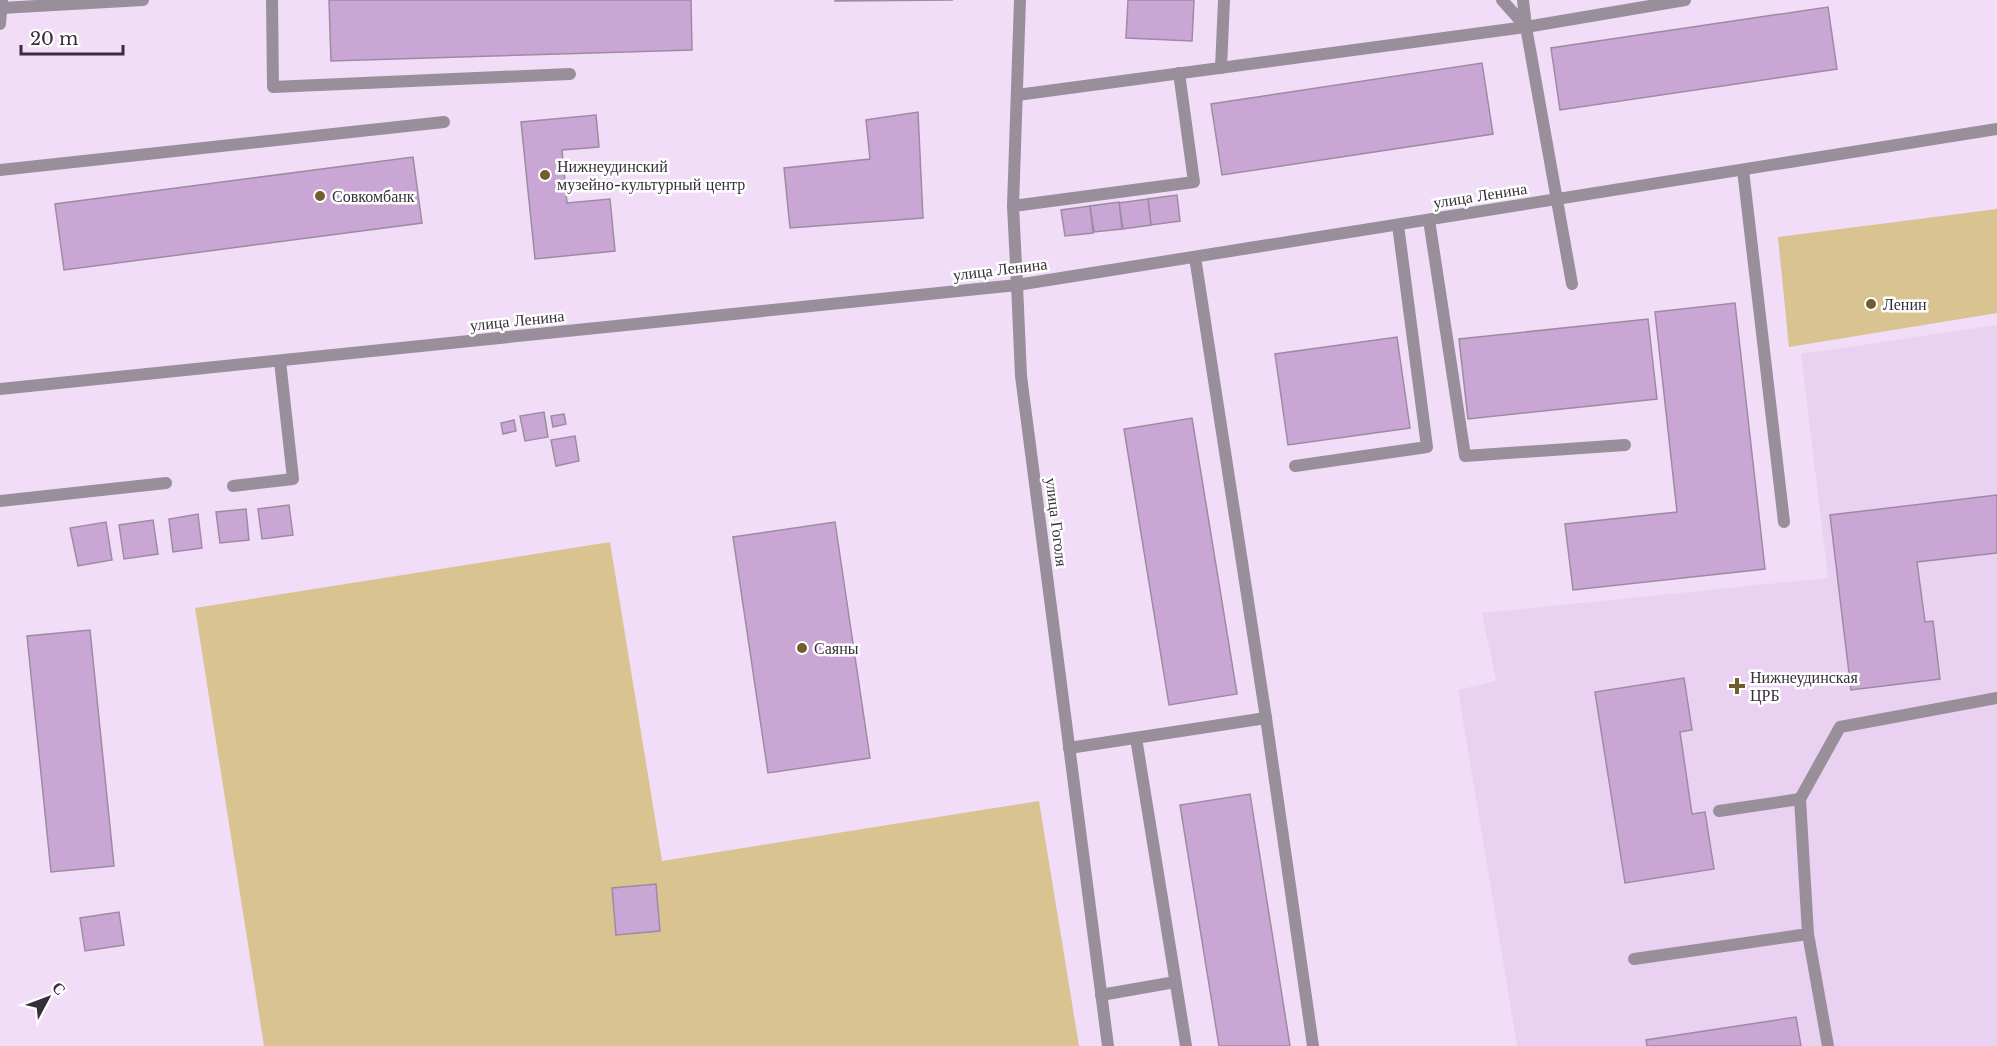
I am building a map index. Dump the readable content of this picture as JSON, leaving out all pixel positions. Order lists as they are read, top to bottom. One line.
{"streets":{"street":["улица Ленина","улица Гоголя"]},"crossings":[["улица Ленина","улица Гоголя"]],"places":{"other":["Нижнеудинский музейно-культурный центр","Совкомбанк","Ленин","Саяны"],"health":["Нижнеудинская ЦРБ"]},"scale_bar":"20 m","north":"top right"}
